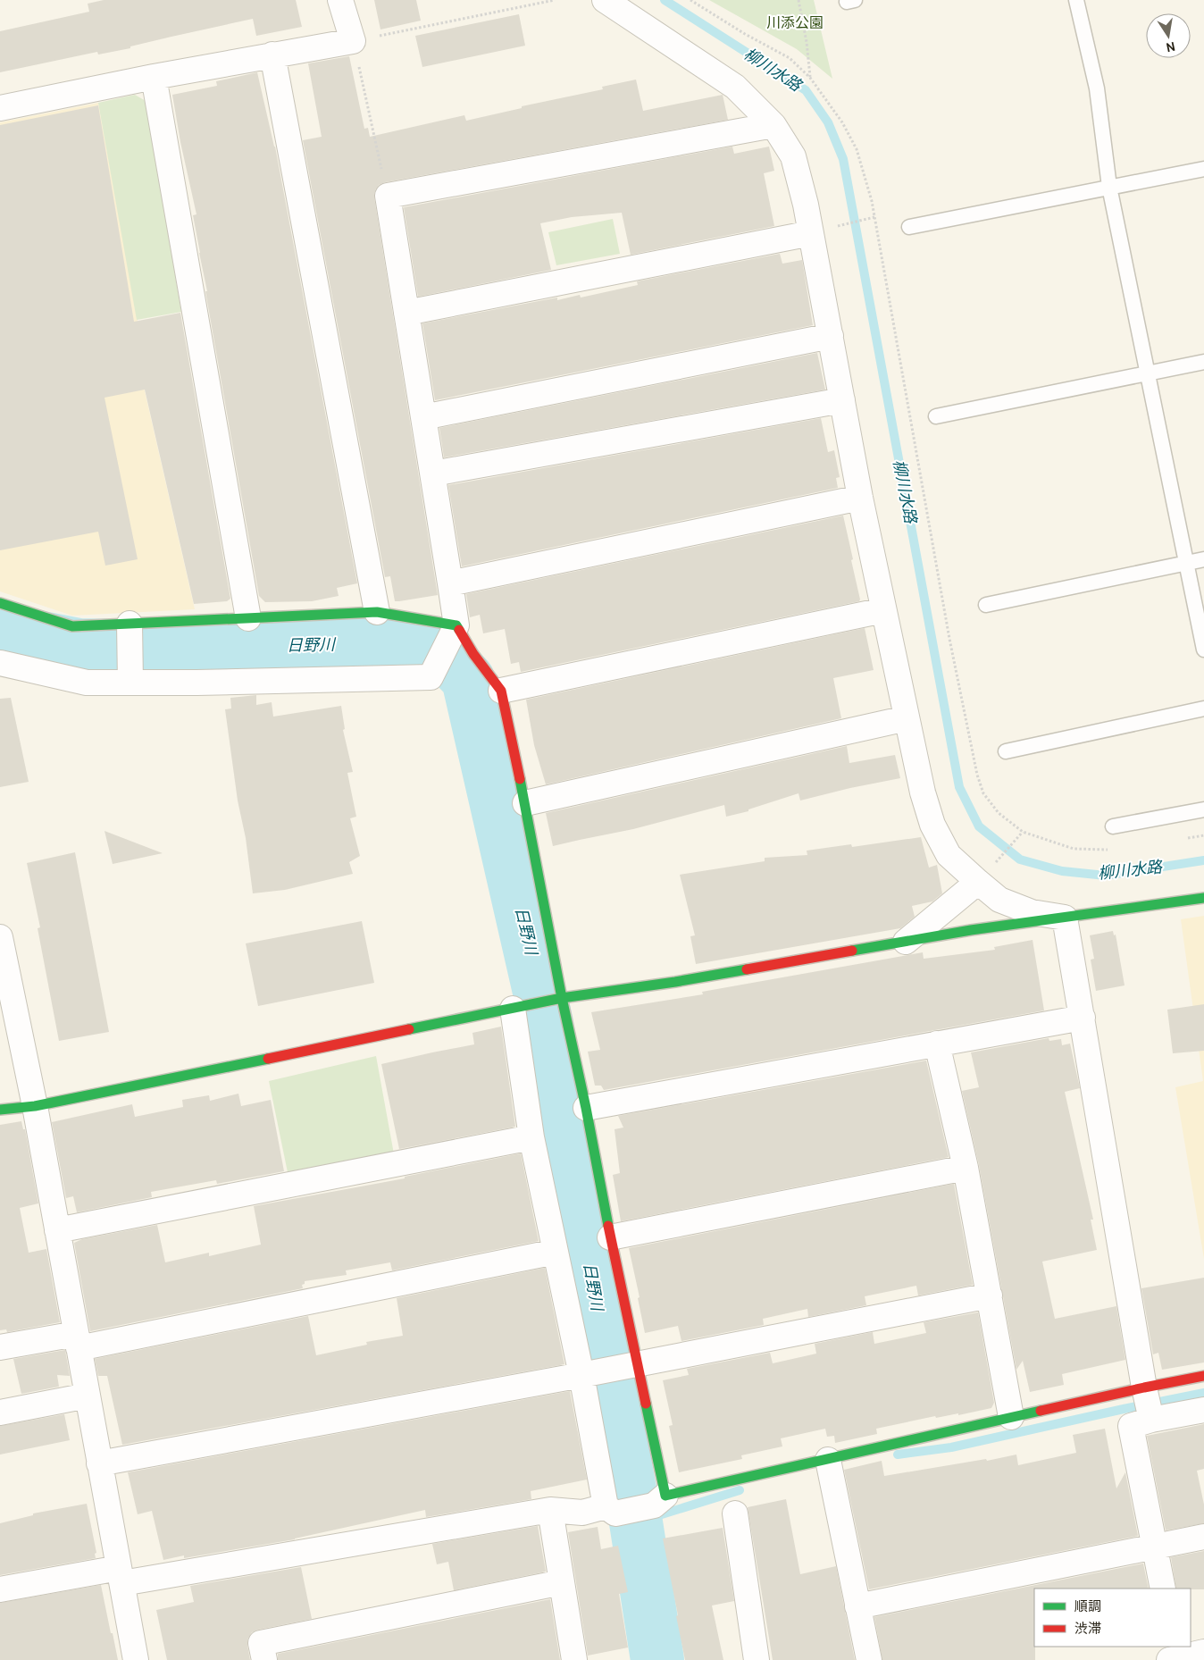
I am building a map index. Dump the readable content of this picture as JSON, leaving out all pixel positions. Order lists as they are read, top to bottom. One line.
{"water":["柳川水路","日野川"],"parks":["川添公園"],"legend":["順調","渋滞"],"north":"bottom"}
